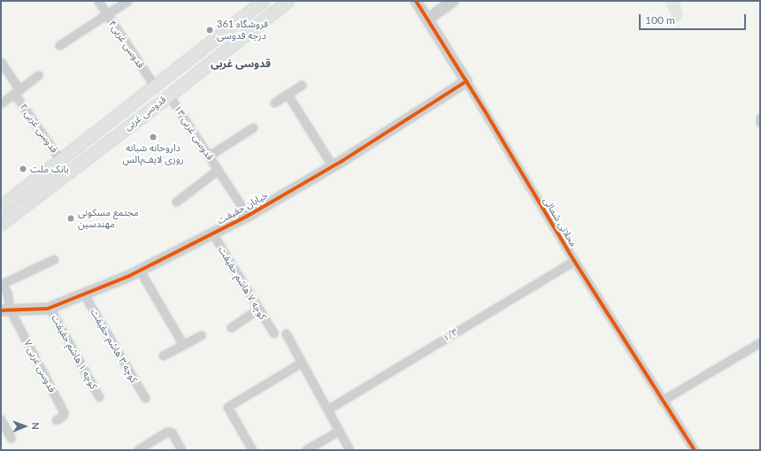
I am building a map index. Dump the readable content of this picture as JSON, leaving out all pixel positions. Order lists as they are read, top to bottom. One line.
{"streets":{"main road":["قدوسی غربی"],"street":["قدوسی غربی۴","۲ قدوسی غربی","۱۳ قدوسی غربی","خیابان حقیقت","محلاتی شمالی","کوچه ۷ هاشم حقیقت","۱/۳","کوچه ۳ هاشم حقیقت","کوچه ۱ هاشم حقیقت","۷ قدوسی غربی"]},"crossings":[["قدوسی غربی۴","قدوسی غربی"],["قدوسی غربی","۲ قدوسی غربی"],["قدوسی غربی","۱۳ قدوسی غربی"],["۱۳ قدوسی غربی","خیابان حقیقت"],["خیابان حقیقت","محلاتی شمالی"],["خیابان حقیقت","کوچه ۷ هاشم حقیقت"],["خیابان حقیقت","کوچه ۳ هاشم حقیقت"],["خیابان حقیقت","کوچه ۱ هاشم حقیقت"],["خیابان حقیقت","۷ قدوسی غربی"],["محلاتی شمالی","۱/۳"]],"districts":["قدوسی غربی"],"places":["فروشگاه 361 درجه قدوسی","داروخانه شبانه روزی لایف‌پالس","بانک ملت","مجتمع مسکونی مهندسین"],"scale_bar":"100 m","north":"right"}
